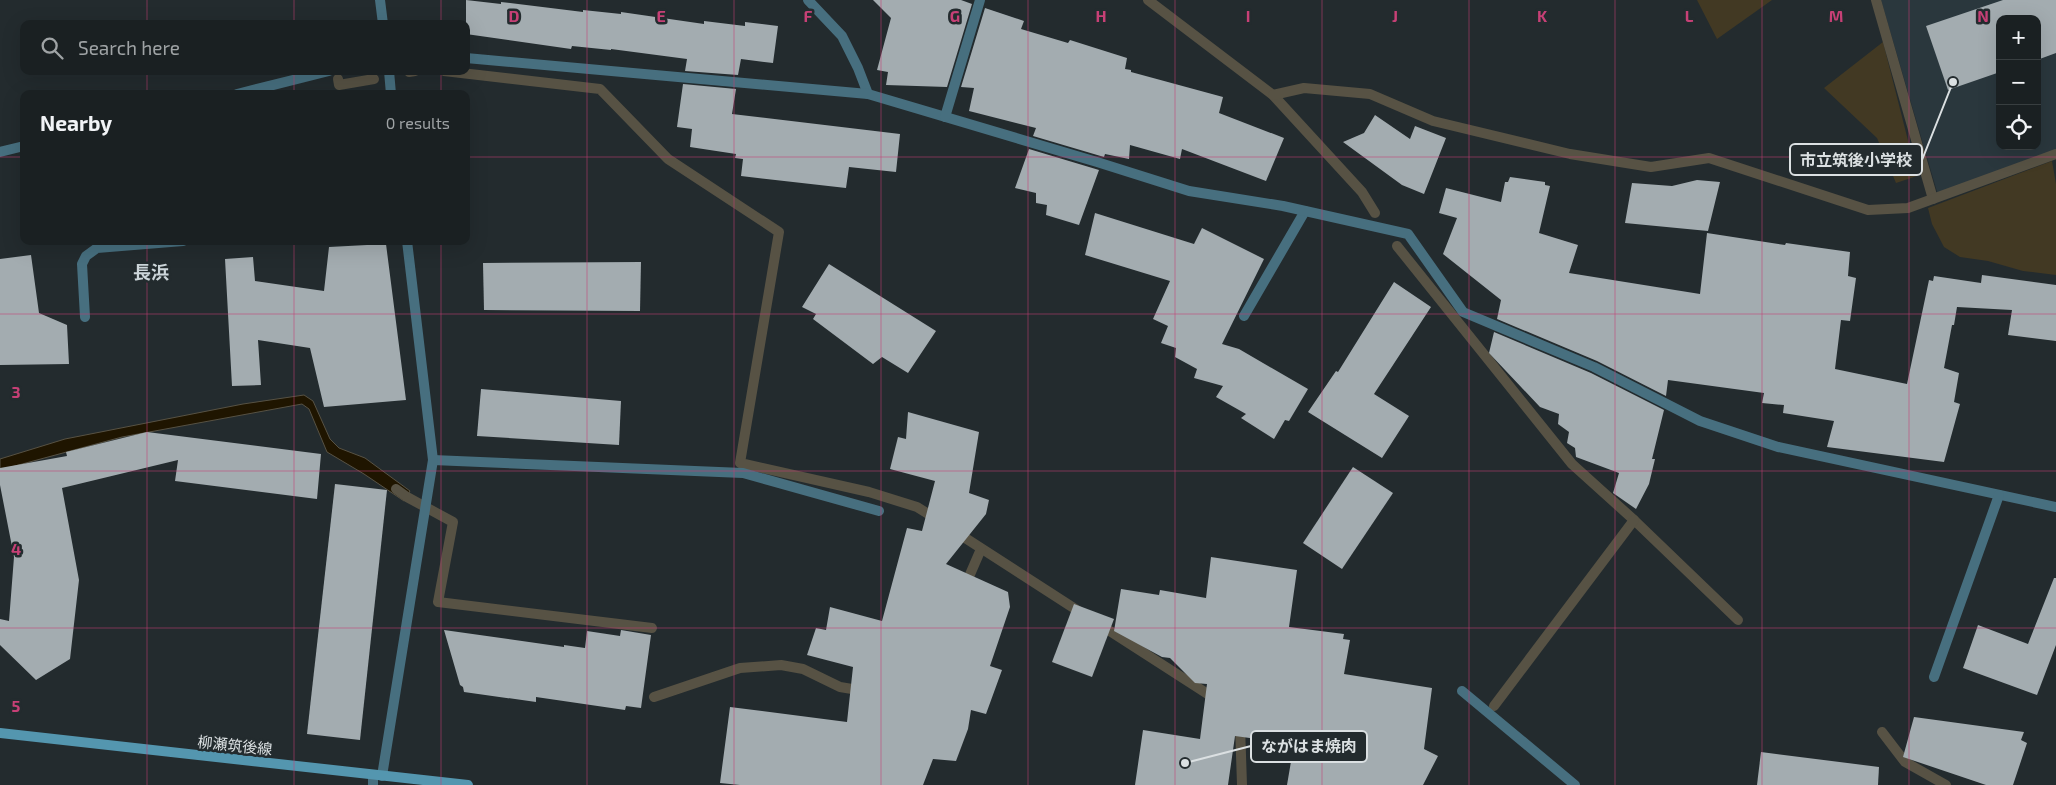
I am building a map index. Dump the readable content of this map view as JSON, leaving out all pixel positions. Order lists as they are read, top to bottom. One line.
{"streets":{"main road":["柳瀬筑後線"]},"districts":["長浜"],"places":["市立筑後小学校","ながはま焼肉"],"page":{"map_buttons":["+","−"],"search":"Search here","heading":["Nearby","0 results"]},"grid":{"columns":["D","E","F","G","H","I","J","K","L","M","N"],"rows":["3","4","5"]}}
